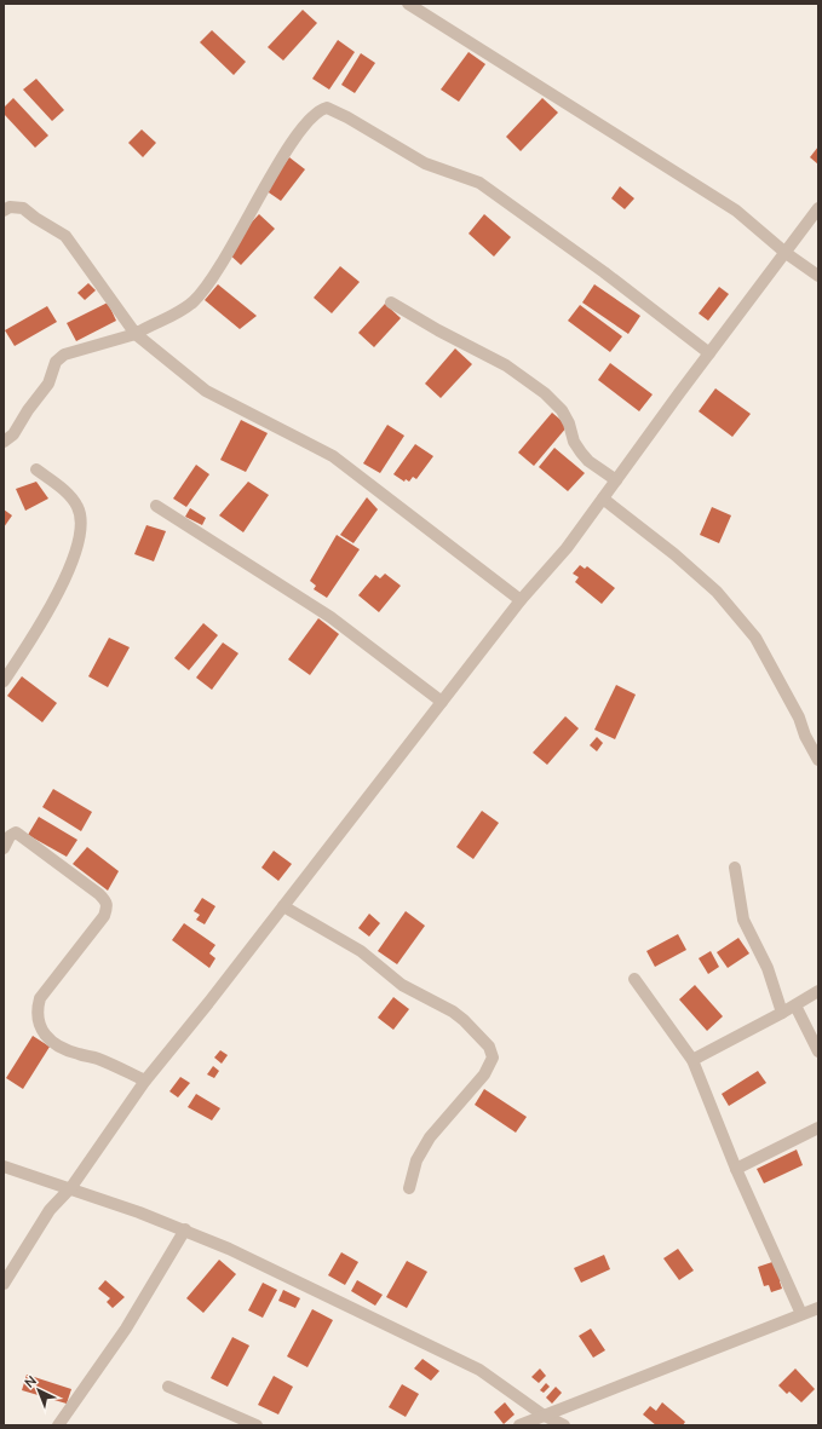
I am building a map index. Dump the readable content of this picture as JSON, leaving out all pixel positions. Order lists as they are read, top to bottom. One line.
{"north":"top left"}
